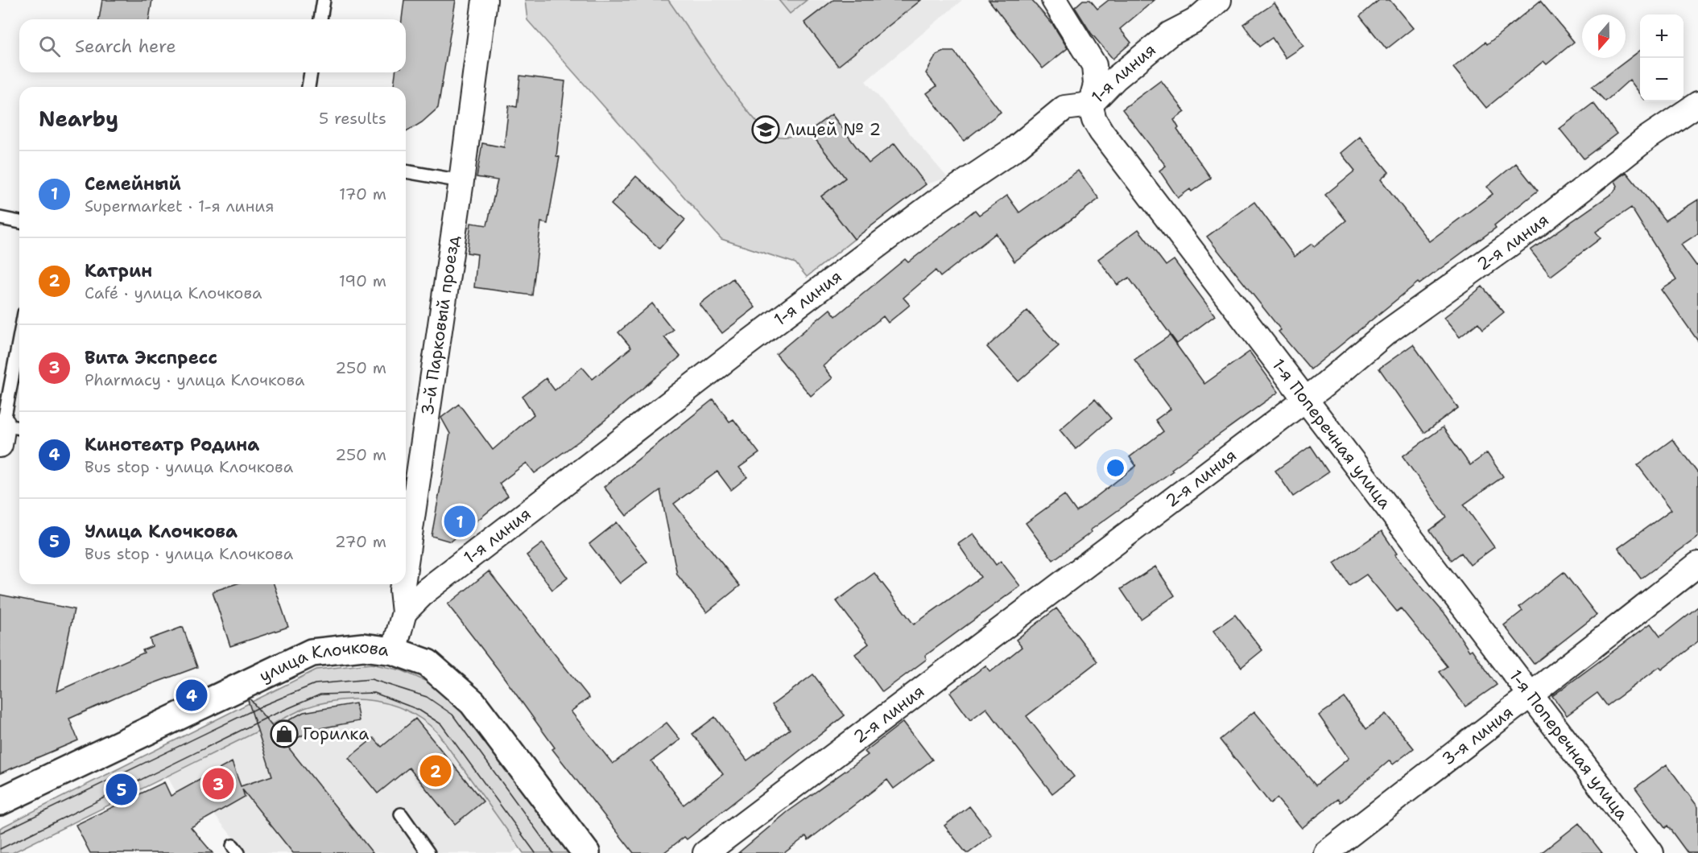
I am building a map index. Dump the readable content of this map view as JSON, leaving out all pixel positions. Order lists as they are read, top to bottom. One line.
{"streets":{"street":["1-я линия","2-я линия","3-й Парковый проезд","1-я Поперечная улица","улица Клочкова","3-я линия"]},"crossings":[["1-я линия","3-й Парковый проезд"],["1-я линия","1-я Поперечная улица"],["2-я линия","1-я Поперечная улица"],["3-й Парковый проезд","улица Клочкова"],["1-я Поперечная улица","3-я линия"]],"places":{"school or university":["Лицей № 2"],"shop":["Горилка"]},"north":"bottom","page":{"map_buttons":["+","−"],"search":"Search here","heading":["Nearby","5 results"],"list":[{"mark":"1","name":"Семейный","note":"Supermarket · 1-я линия","value":"170 m"},{"mark":"2","name":"Катрин","note":"Café · улица Клочкова","value":"190 m"},{"mark":"3","name":"Вита Экспресс","note":"Pharmacy · улица Клочкова","value":"250 m"},{"mark":"4","name":"Кинотеатр Родина","note":"Bus stop · улица Клочкова","value":"250 m"},{"mark":"5","name":"Улица Клочкова","note":"Bus stop · улица Клочкова","value":"270 m"}],"pins":["1","4","2","3","5"]}}
